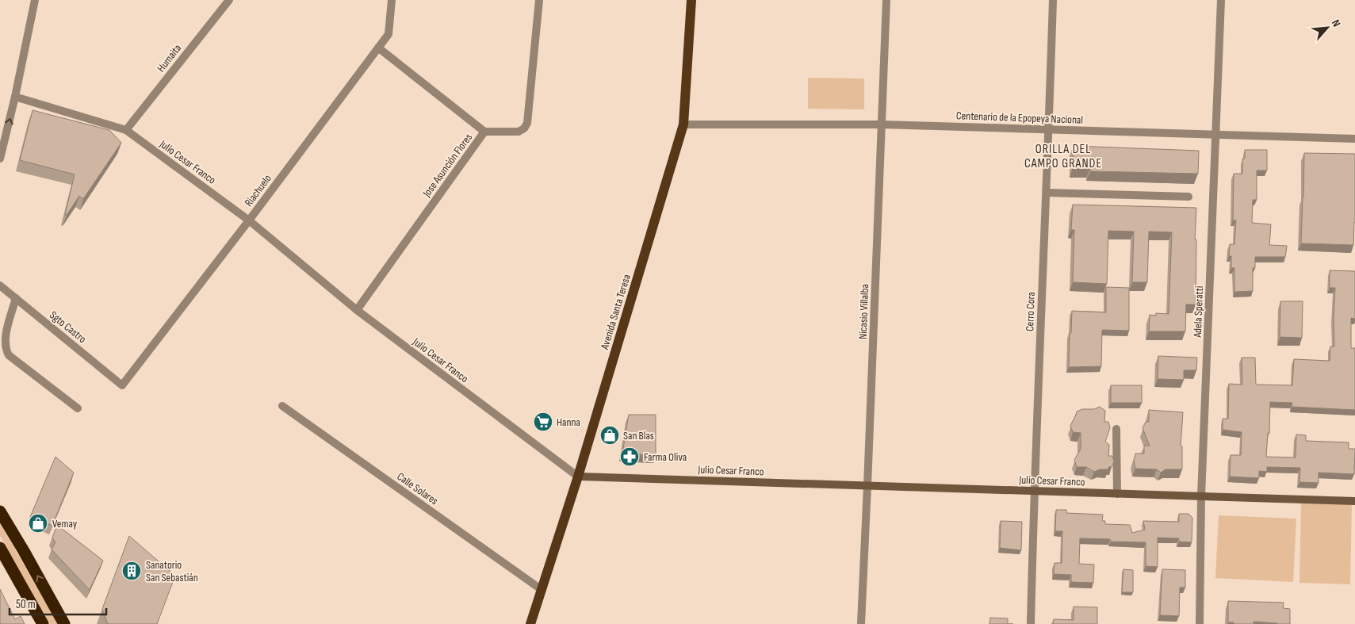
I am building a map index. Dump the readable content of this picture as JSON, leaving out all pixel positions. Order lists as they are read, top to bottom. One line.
{"streets":{"main road":["Avenida Santa Teresa"],"street":["Humaita","Centenario de la Epopeya Nacional","Julio Cesar Franco","Jose Asunción Flores","Riachuelo","Nicasio Villalba","Cerro Cora","Adela Speratti","Sgto Castro","Calle Solares"]},"crossings":[["Humaita","Julio Cesar Franco"],["Centenario de la Epopeya Nacional","Avenida Santa Teresa"],["Centenario de la Epopeya Nacional","Nicasio Villalba"],["Centenario de la Epopeya Nacional","Cerro Cora"],["Centenario de la Epopeya Nacional","Adela Speratti"],["Julio Cesar Franco","Jose Asunción Flores"],["Julio Cesar Franco","Riachuelo"],["Julio Cesar Franco","Avenida Santa Teresa"],["Julio Cesar Franco","Nicasio Villalba"],["Julio Cesar Franco","Cerro Cora"],["Julio Cesar Franco","Adela Speratti"],["Riachuelo","Sgto Castro"],["Avenida Santa Teresa","Calle Solares"]],"districts":["ORILLA DEL CAMPO GRANDE"],"places":{"supermarket":["Hanna"],"shop":["San Blas","Vemay"],"pharmacy":["Farma Oliva"],"building":["Sanatorio San Sebastián"]},"scale_bar":"50 m","north":"top right"}
